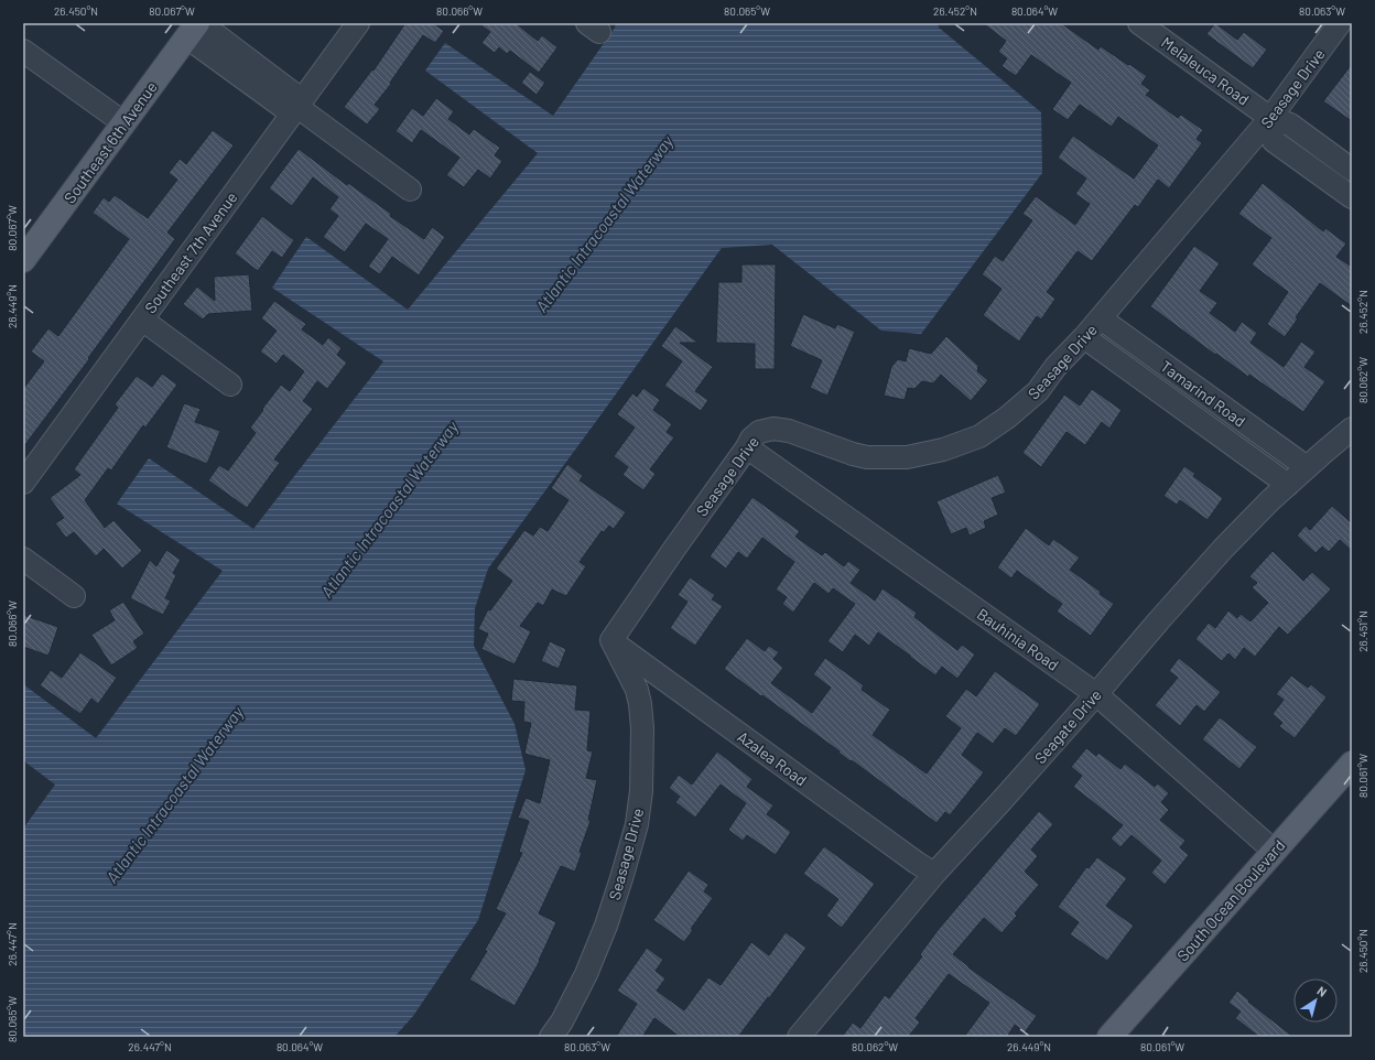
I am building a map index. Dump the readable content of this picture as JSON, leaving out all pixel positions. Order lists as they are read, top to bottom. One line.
{"streets":{"main road":["Southeast 6th Avenue","South Ocean Boulevard"],"street":["Melaleuca Road","Seasage Drive","Southeast 7th Avenue","Tamarind Road","Bauhinia Road","Seagate Drive","Azalea Road"]},"crossings":[["Melaleuca Road","Seasage Drive"],["Seasage Drive","Tamarind Road"],["Seasage Drive","Bauhinia Road"],["Seasage Drive","Azalea Road"],["Tamarind Road","Seagate Drive"],["Bauhinia Road","Seagate Drive"],["Bauhinia Road","South Ocean Boulevard"],["Seagate Drive","Azalea Road"]],"water":["Atlantic Intracoastal Waterway"],"north":"top right","coordinates":["26.450°N","80.067°W","80.066°W","80.065°W","26.452°N","80.064°W","80.063°W","26.449°N","80.062°W","26.451°N","80.061°W","26.447°N"]}
